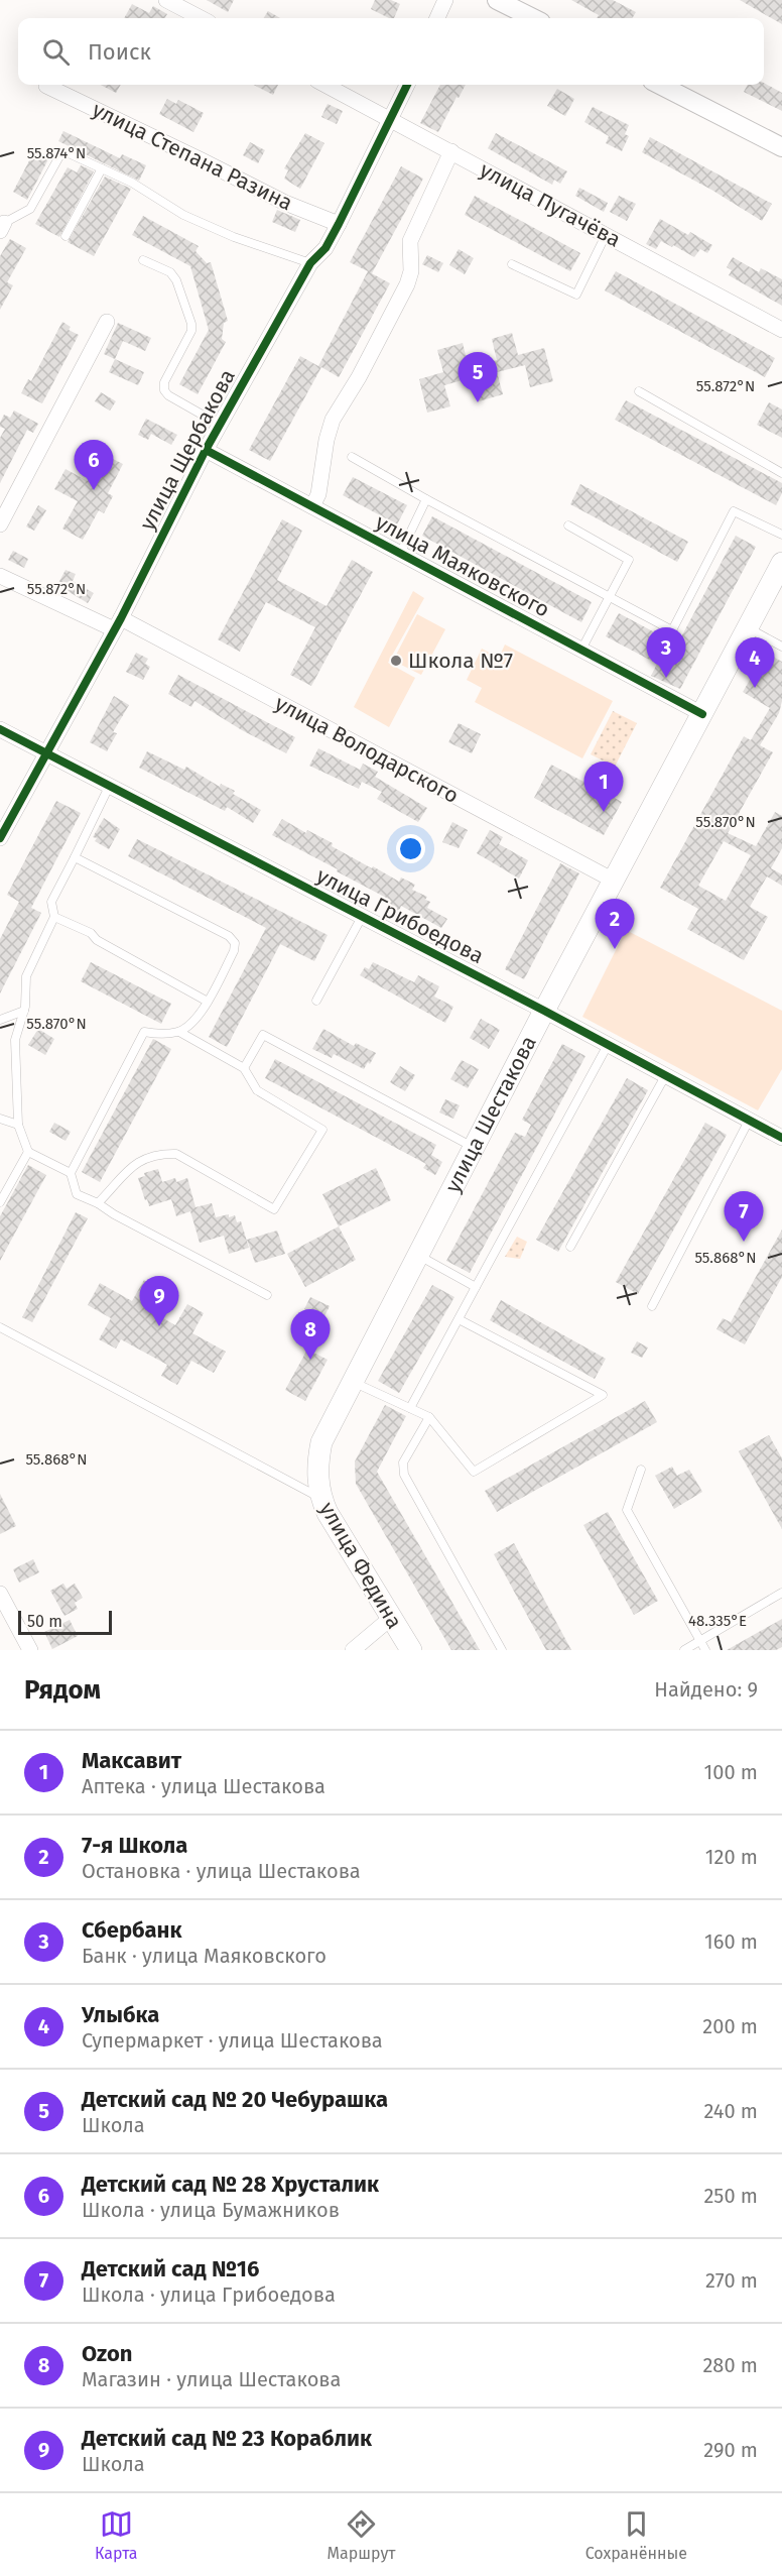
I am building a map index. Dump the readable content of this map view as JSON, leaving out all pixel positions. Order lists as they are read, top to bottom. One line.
{"streets":{"main road":["улица Шестакова","улица Федина"],"street":["улица Степана Разина","улица Пугачёва","улица Щербакова","улица Маяковского","улица Володарского","улица Грибоедова"]},"crossings":[["улица Степана Разина","улица Щербакова"],["улица Пугачёва","улица Щербакова"],["улица Щербакова","улица Маяковского"],["улица Щербакова","улица Володарского"],["улица Щербакова","улица Грибоедова"],["улица Маяковского","улица Шестакова"],["улица Володарского","улица Шестакова"],["улица Грибоедова","улица Шестакова"],["улица Шестакова","улица Федина"]],"places":["Школа №7"],"scale_bar":"50 m","page":{"search":"Поиск","pins":["5","6","3","4","1","2","7","9","8"],"scale":"50 m","heading":["Рядом","Найдено: 9"],"list":[{"mark":"1","name":"Максавит","note":"Аптека · улица Шестакова","value":"100 m"},{"mark":"2","name":"7-я Школа","note":"Остановка · улица Шестакова","value":"120 m"},{"mark":"3","name":"Сбербанк","note":"Банк · улица Маяковского","value":"160 m"},{"mark":"4","name":"Улыбка","note":"Супермаркет · улица Шестакова","value":"200 m"},{"mark":"5","name":"Детский сад № 20 Чебурашка","note":"Школа","value":"240 m"},{"mark":"6","name":"Детский сад № 28 Хрусталик","note":"Школа · улица Бумажников","value":"250 m"},{"mark":"7","name":"Детский сад №16","note":"Школа · улица Грибоедова","value":"270 m"},{"mark":"8","name":"Ozon","note":"Магазин · улица Шестакова","value":"280 m"},{"mark":"9","name":"Детский сад № 23 Кораблик","note":"Школа","value":"290 m"}],"nav":["Карта","Маршрут","Сохранённые"]},"coordinates":["55.874°N","55.872°N","55.870°N","55.868°N","48.335°E"]}
